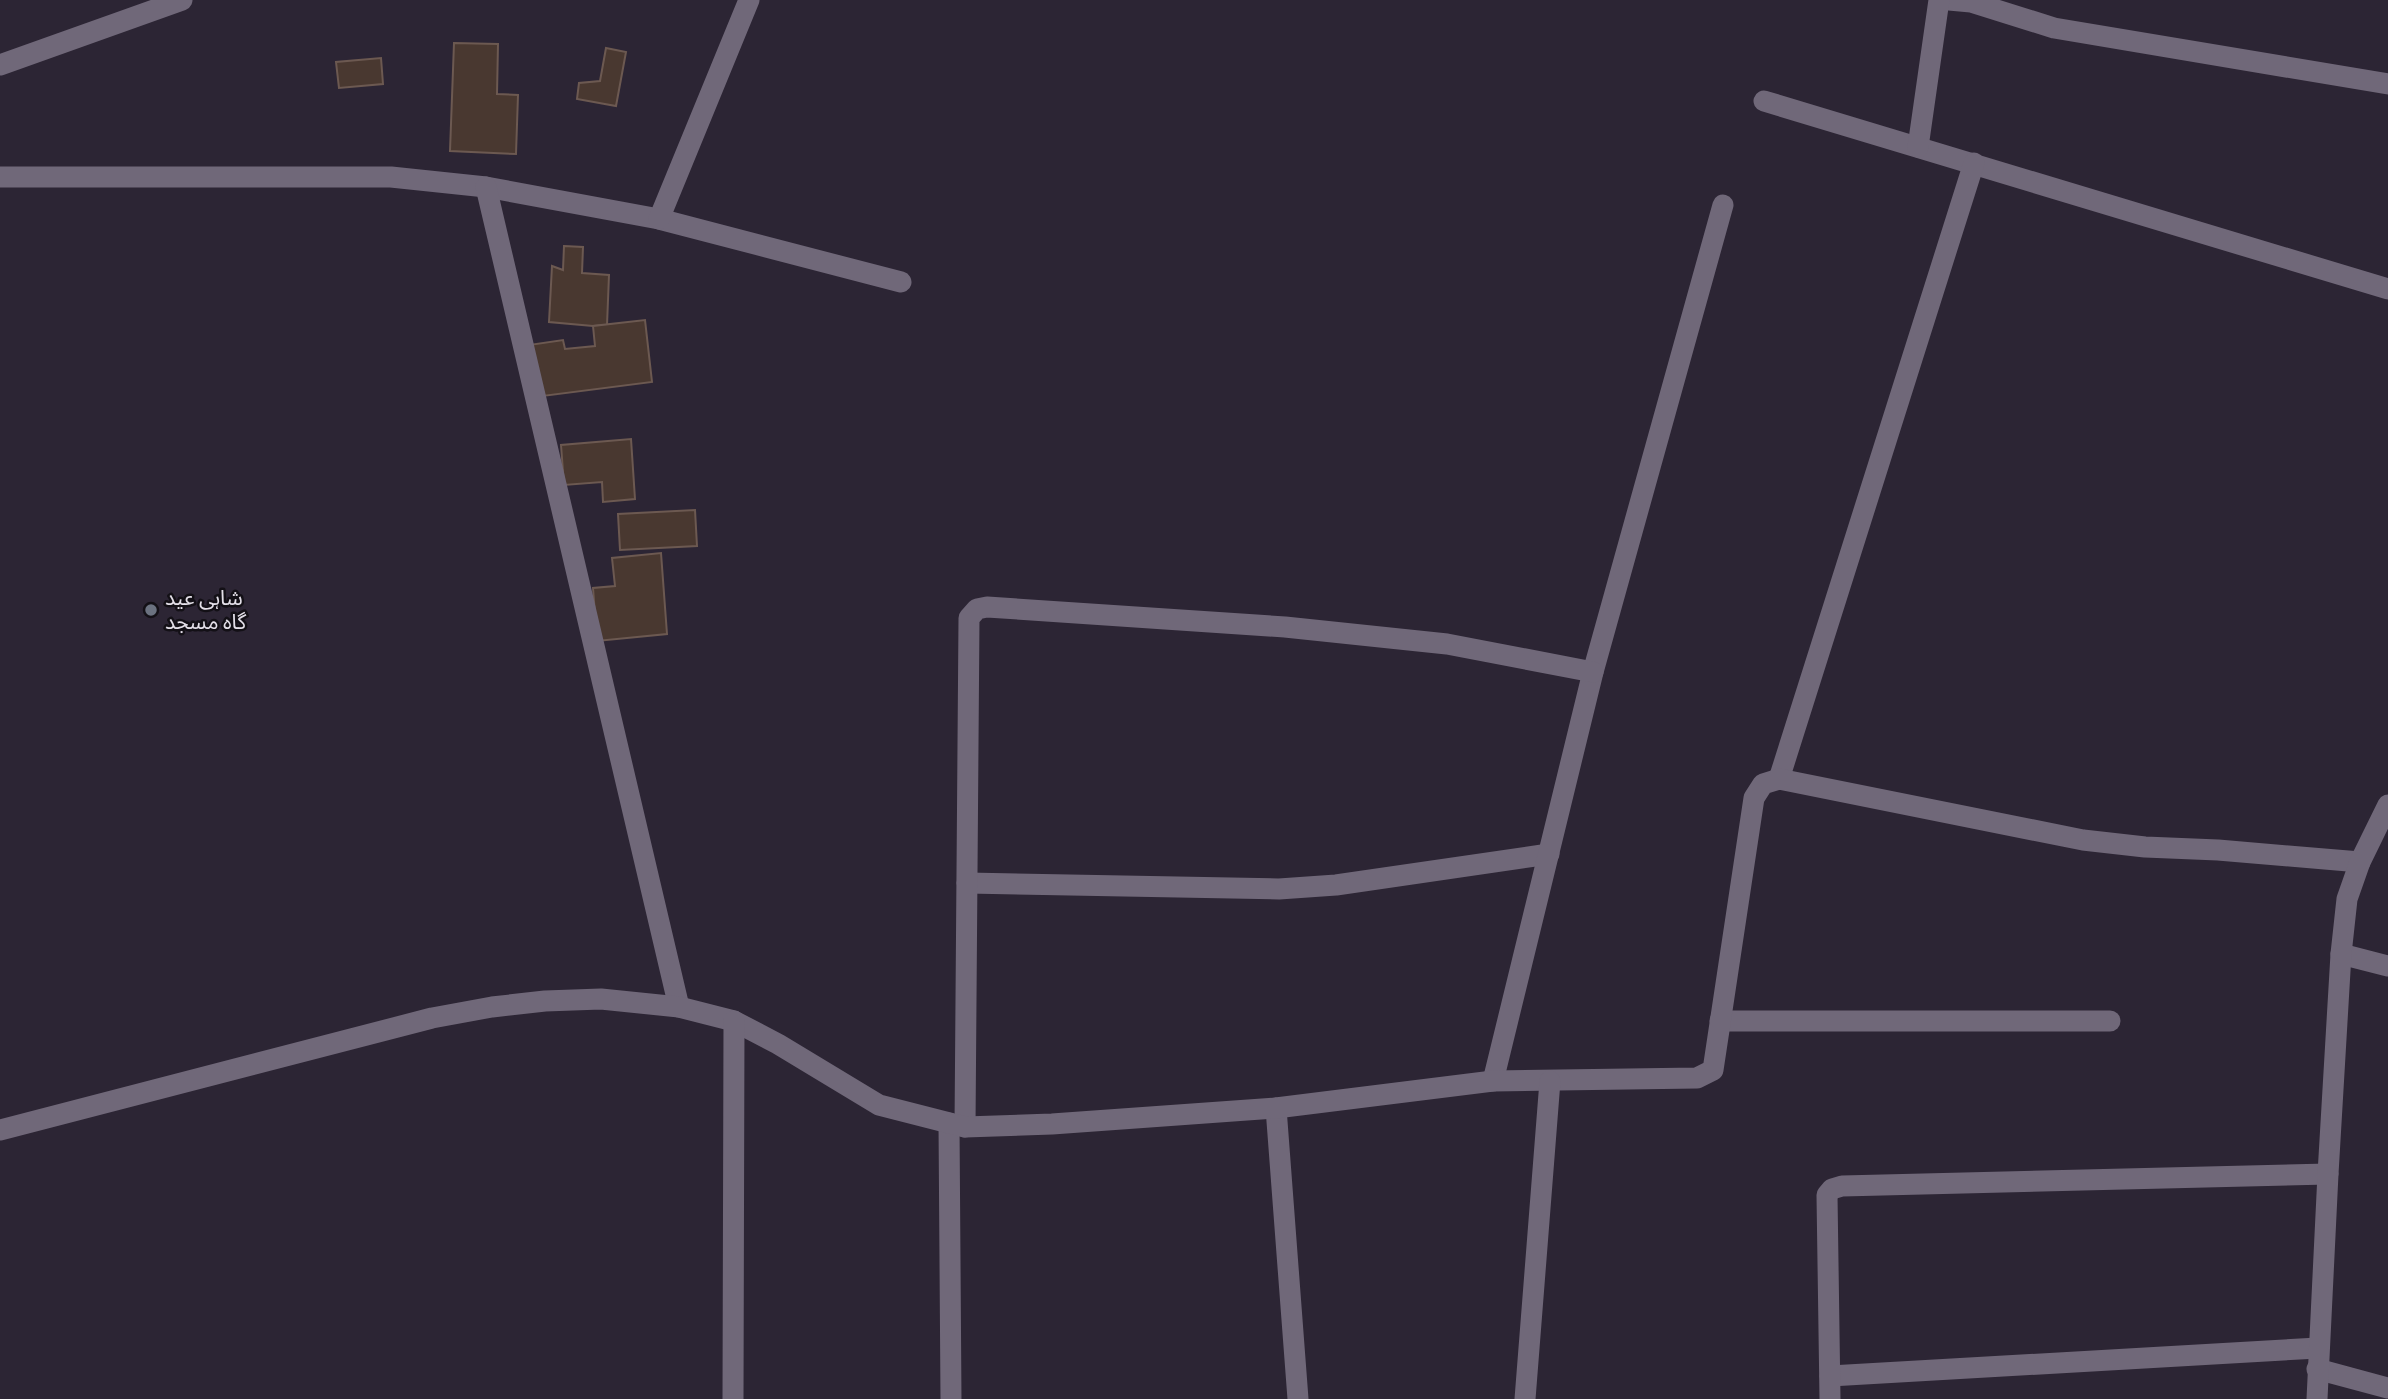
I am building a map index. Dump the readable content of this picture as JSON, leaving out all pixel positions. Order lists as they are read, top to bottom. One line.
{"places":["شاہی عید گاہ مسجد"]}
